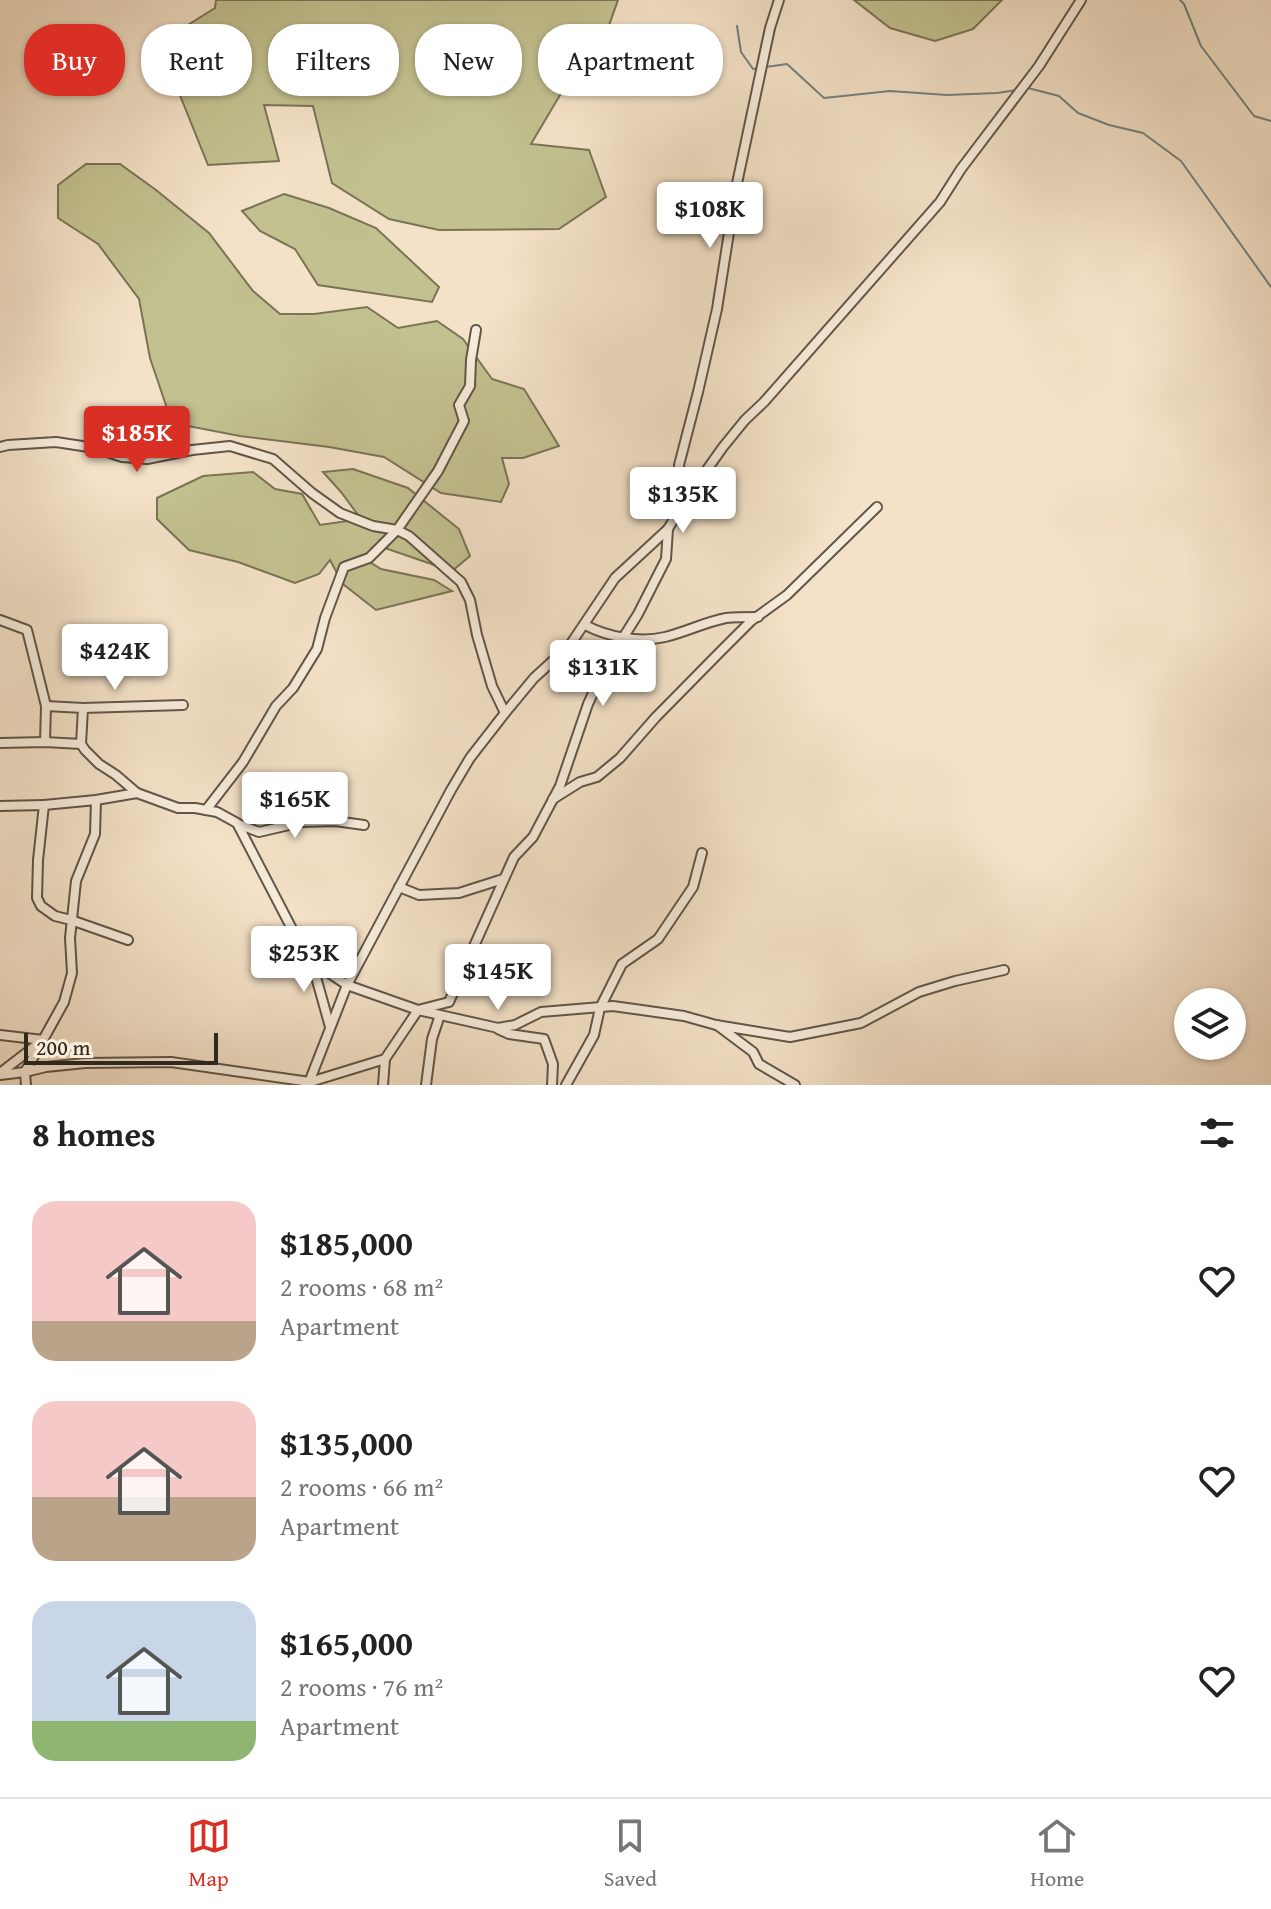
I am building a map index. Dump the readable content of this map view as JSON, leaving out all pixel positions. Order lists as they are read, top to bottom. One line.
{"scale_bar":"200 m","page":{"chip":["Buy","Rent","Filters","New","Apartment"],"price":["$108K","$185K","$135K","$424K","$131K","$165K","$253K","$145K"],"scale":"200 m","heading":"8 homes","list":[{"name":"$185,000","note":"2 rooms · 68 m² · Apartment"},{"name":"$135,000","note":"2 rooms · 66 m² · Apartment"},{"name":"$165,000","note":"2 rooms · 76 m² · Apartment"}],"tabs":["Map","Saved","Home"]}}
